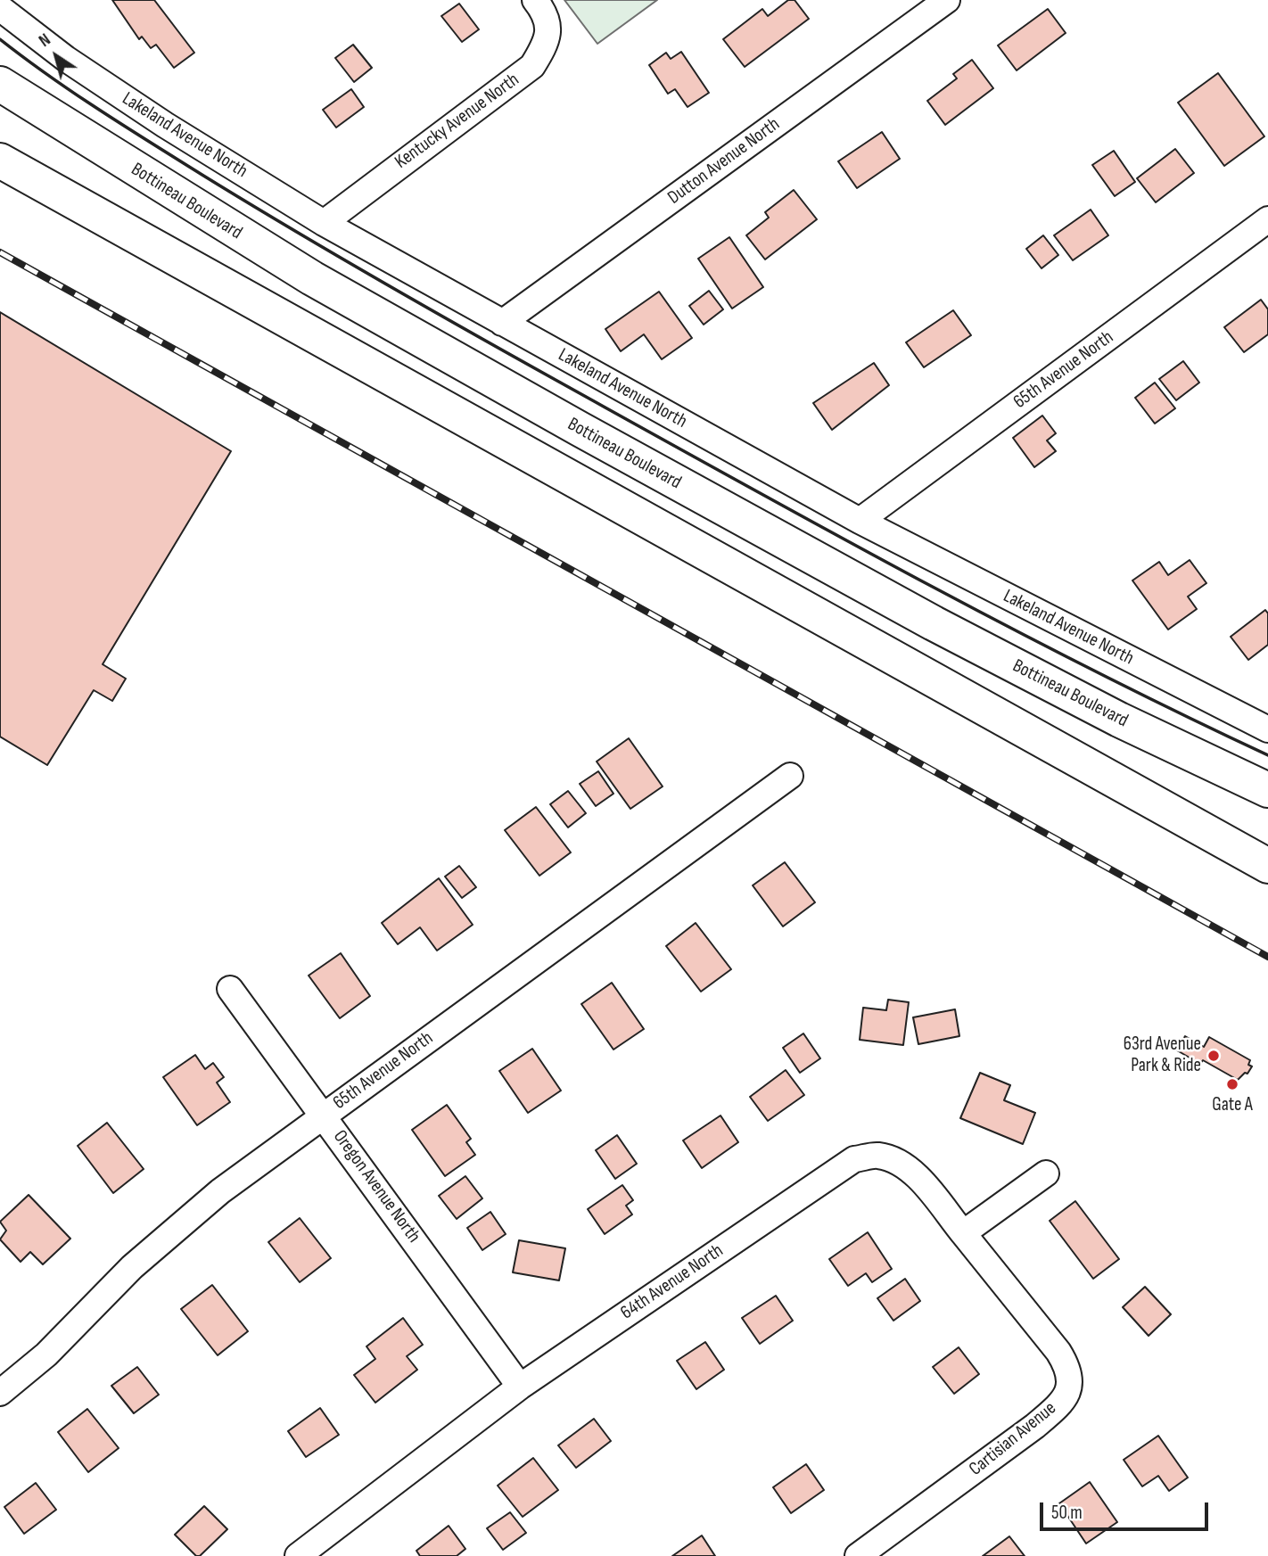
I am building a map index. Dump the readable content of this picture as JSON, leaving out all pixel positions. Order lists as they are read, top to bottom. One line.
{"streets":{"highway":["Bottineau Boulevard"],"street":["Kentucky Avenue North","Lakeland Avenue North","Dutton Avenue North","65th Avenue North","Oregon Avenue North","64th Avenue North","Cartisian Avenue"]},"crossings":[["Kentucky Avenue North","Lakeland Avenue North"],["Lakeland Avenue North","Dutton Avenue North"],["Lakeland Avenue North","65th Avenue North"],["65th Avenue North","Oregon Avenue North"],["Oregon Avenue North","64th Avenue North"],["64th Avenue North","Cartisian Avenue"]],"places":["63rd Avenue Park & Ride","Gate A"],"scale_bar":"50 m","north":"top left"}
